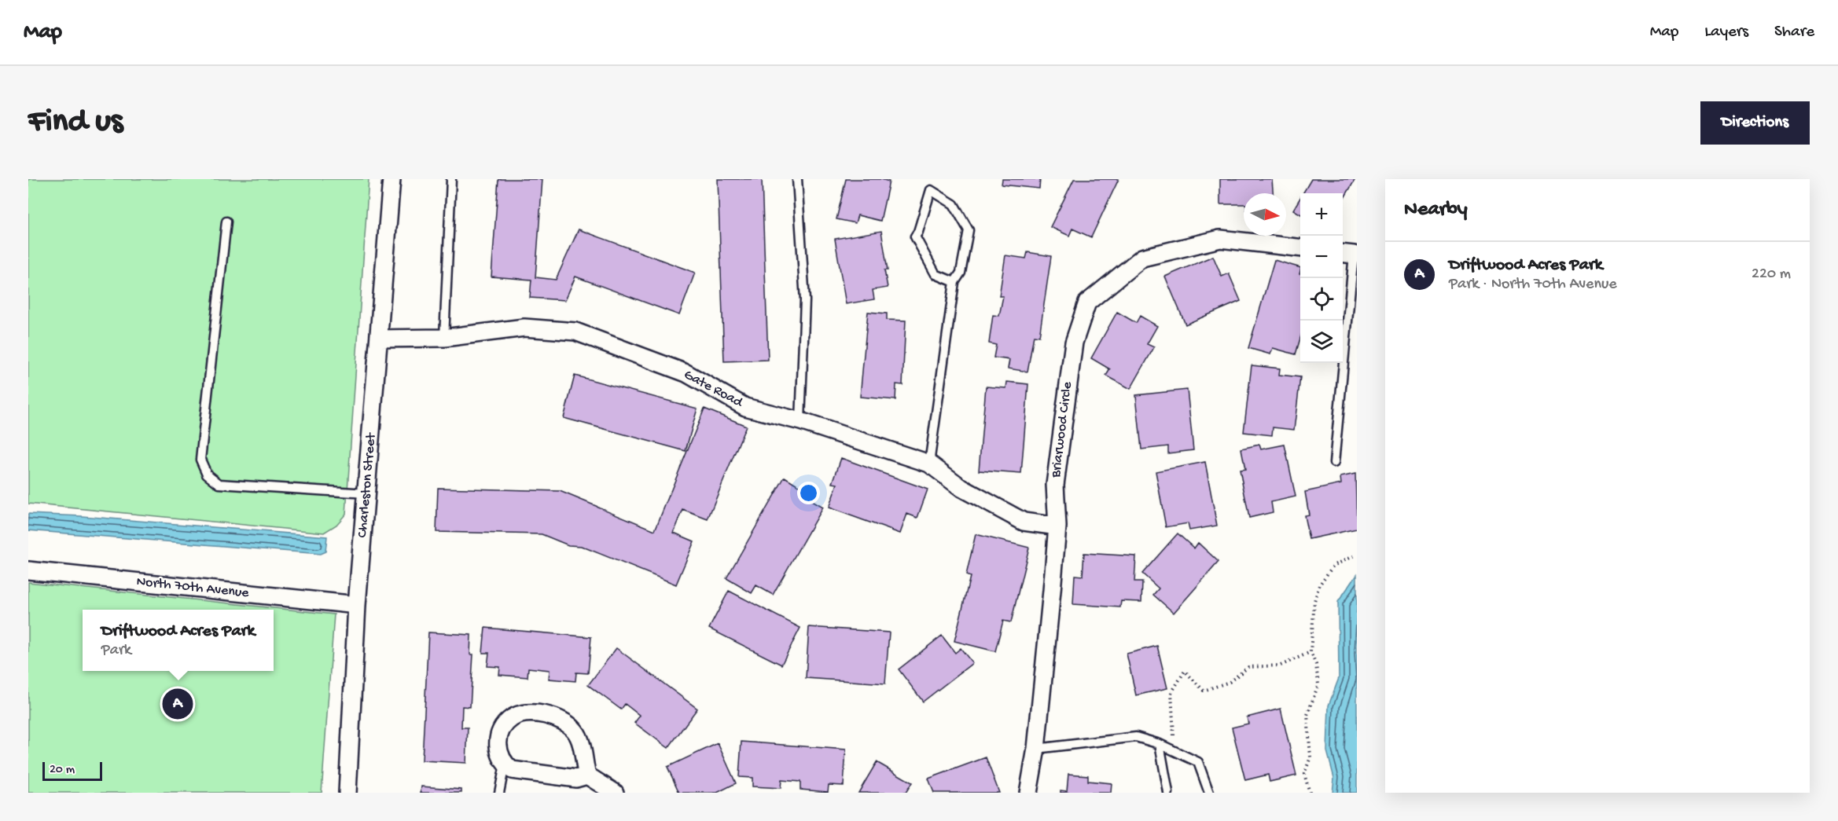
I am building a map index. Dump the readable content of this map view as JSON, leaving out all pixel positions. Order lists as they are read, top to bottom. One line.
{"streets":{"street":["Gate Road","Briarwood Circle","Charleston Street","North 70th Avenue"]},"crossings":[["Gate Road","Briarwood Circle"],["Gate Road","Charleston Street"],["Charleston Street","North 70th Avenue"]],"scale_bar":"20 m","north":"right","page":{"header":"Map","nav":["Map","Layers","Share"],"buttons":"Directions","title":"Find us","heading":"Nearby","map_buttons":["+","−"],"list":[{"mark":"A","name":"Driftwood Acres Park","note":"Park · North 70th Avenue","value":"220 m"}],"popup":["Driftwood Acres Park","Park"],"pins":"A","scale":"20 m"}}
